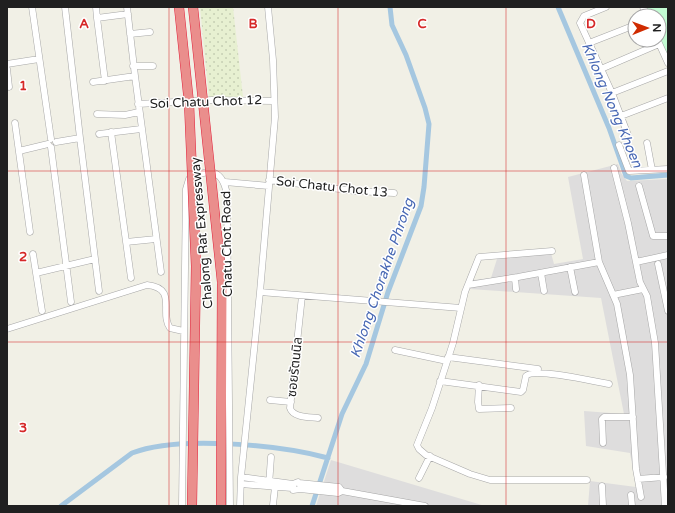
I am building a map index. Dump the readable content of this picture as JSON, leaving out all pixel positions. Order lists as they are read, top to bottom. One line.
{"streets":{"highway":["Chalong Rat Expressway"],"street":["Soi Chatu Chot 12","Soi Chatu Chot 13","Chatu Chot Road","ซอยรัตนนิล"]},"crossings":[["Soi Chatu Chot 13","Chatu Chot Road"],["Chalong Rat Expressway","Chatu Chot Road"]],"water":["Khlong Nong Khoen","Khlong Chorakhe Phrong"],"north":"right","grid":{"columns":["A","B","C","D"],"rows":["1","2","3"]}}
